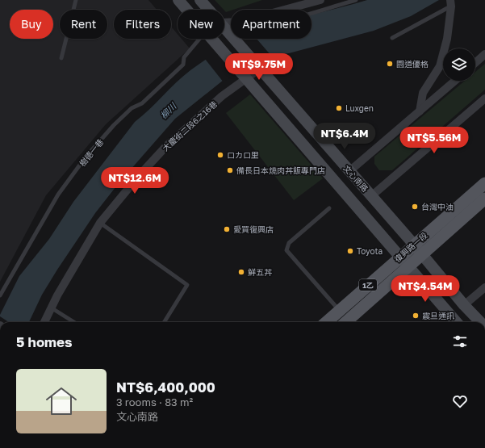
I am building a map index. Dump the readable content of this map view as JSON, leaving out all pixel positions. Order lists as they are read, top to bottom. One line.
{"streets":{"main road":["文心南路","復興路一段","1乙"],"street":["大慶街二段6之16巷"],"lane":["樹德一巷"]},"crossings":[["大慶街二段6之16巷","文心南路"],["文心南路","復興路一段"]],"water":["柳川"],"places":["園道優格","Luxgen","ロカロ里","備長日本燒肉丼飯專門店","台灣中油","愛買復興店","Toyota","鮮五丼","震旦通訊"],"page":{"chip":["Buy","Rent","Filters","New","Apartment"],"price":["NT$9.75M","NT$6.4M","NT$5.56M","NT$12.6M","NT$4.54M"],"heading":"5 homes","list":[{"name":"NT$6,400,000","note":"3 rooms · 83 m² · 文心南路"}]}}
